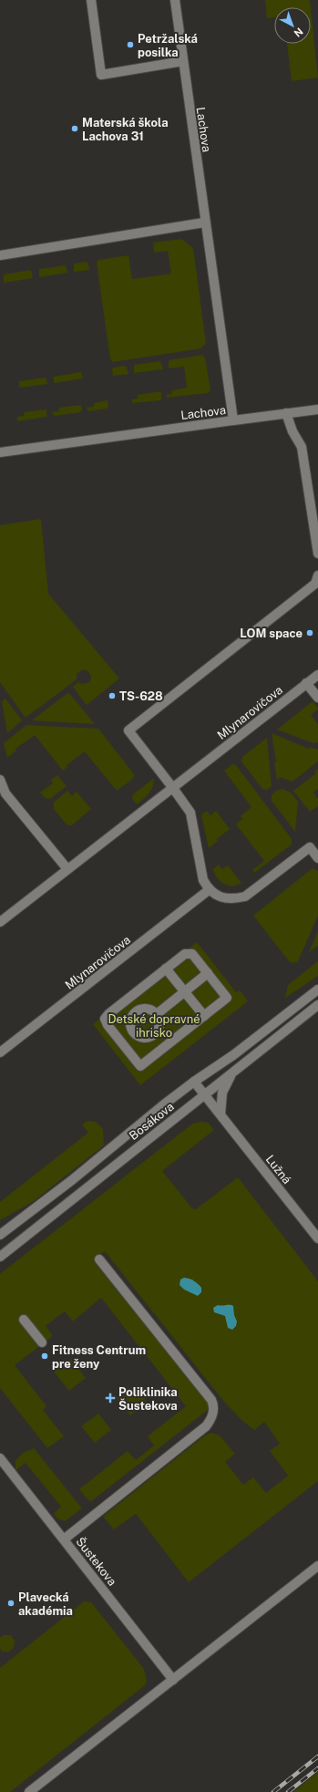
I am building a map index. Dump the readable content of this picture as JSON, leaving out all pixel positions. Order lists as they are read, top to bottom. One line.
{"streets":{"street":["Lachova","Mlynarovičova","Bosákova","Lužná","Šustekova"]},"crossings":[["Bosákova","Lužná"]],"parks":["Detské dopravné ihrisko"],"places":{"other":["Petržalská posilka","Materská škola Lachova 31","LOM space","TS-628","Fitness Centrum pre ženy","Plavecká akadémia"],"health":["Poliklinika Šustekova"]},"north":"bottom right"}
